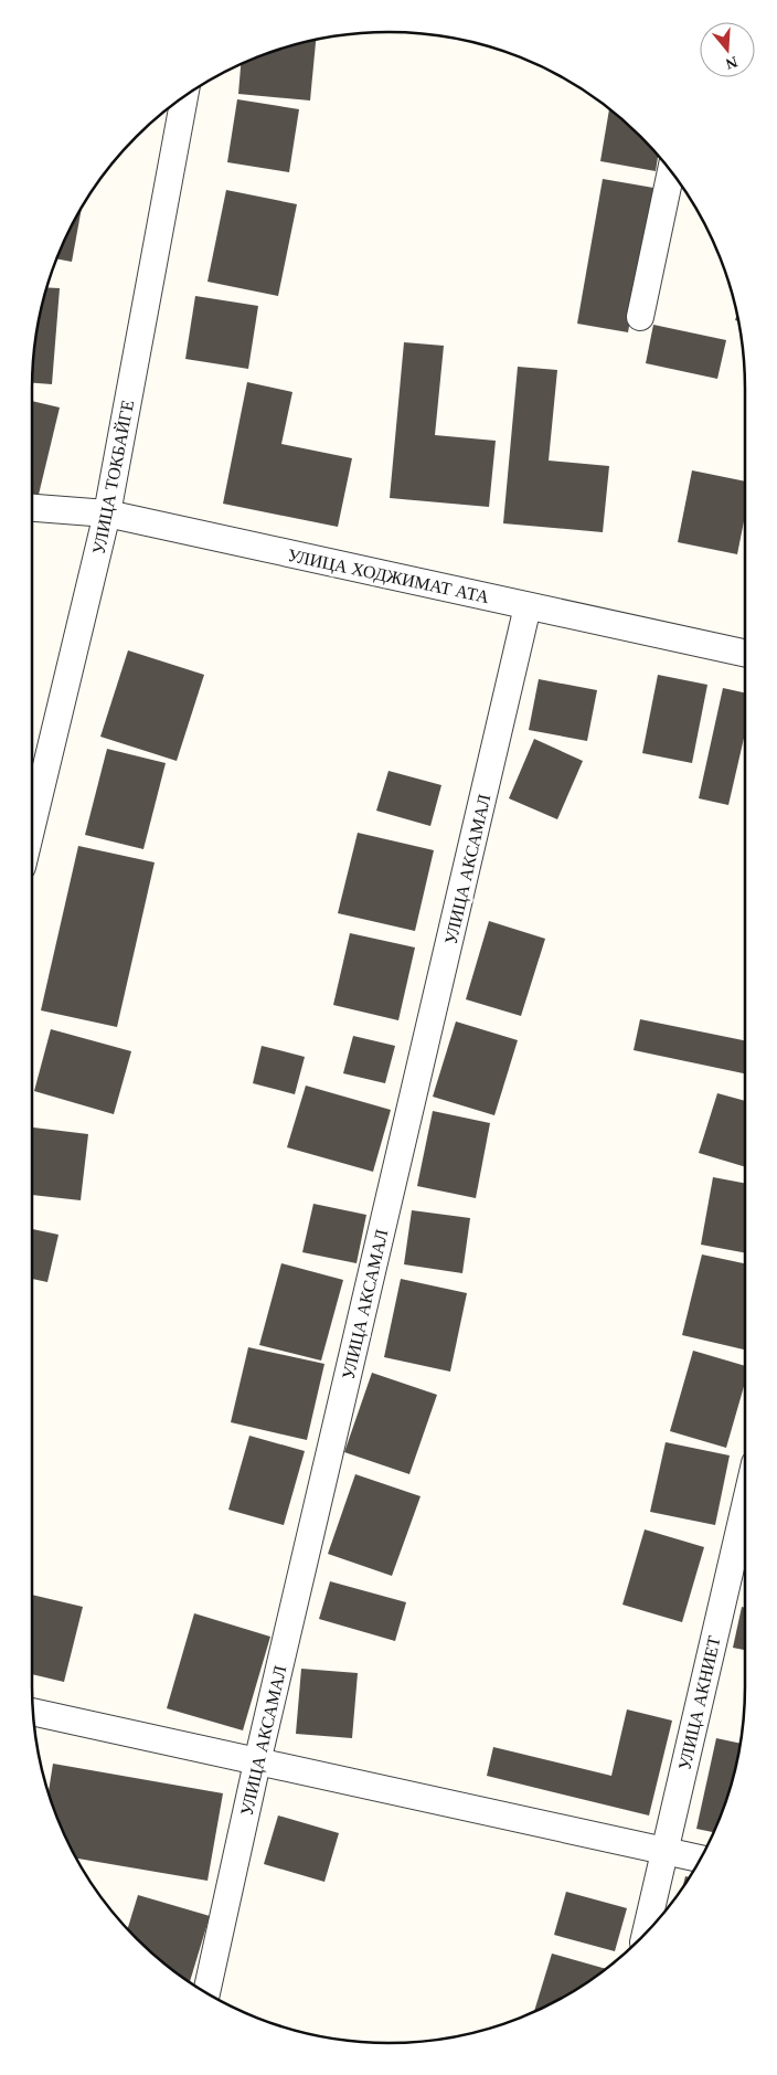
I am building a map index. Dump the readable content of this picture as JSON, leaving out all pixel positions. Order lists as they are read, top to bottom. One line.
{"streets":{"street":["УЛИЦА ТОКБАЙГЕ","УЛИЦА ХОДЖИМАТ АТА","УЛИЦА АКСАМАЛ","УЛИЦА АКНИЕТ"]},"crossings":[["УЛИЦА ТОКБАЙГЕ","УЛИЦА ХОДЖИМАТ АТА"],["УЛИЦА ХОДЖИМАТ АТА","УЛИЦА АКСАМАЛ"]],"north":"bottom"}
